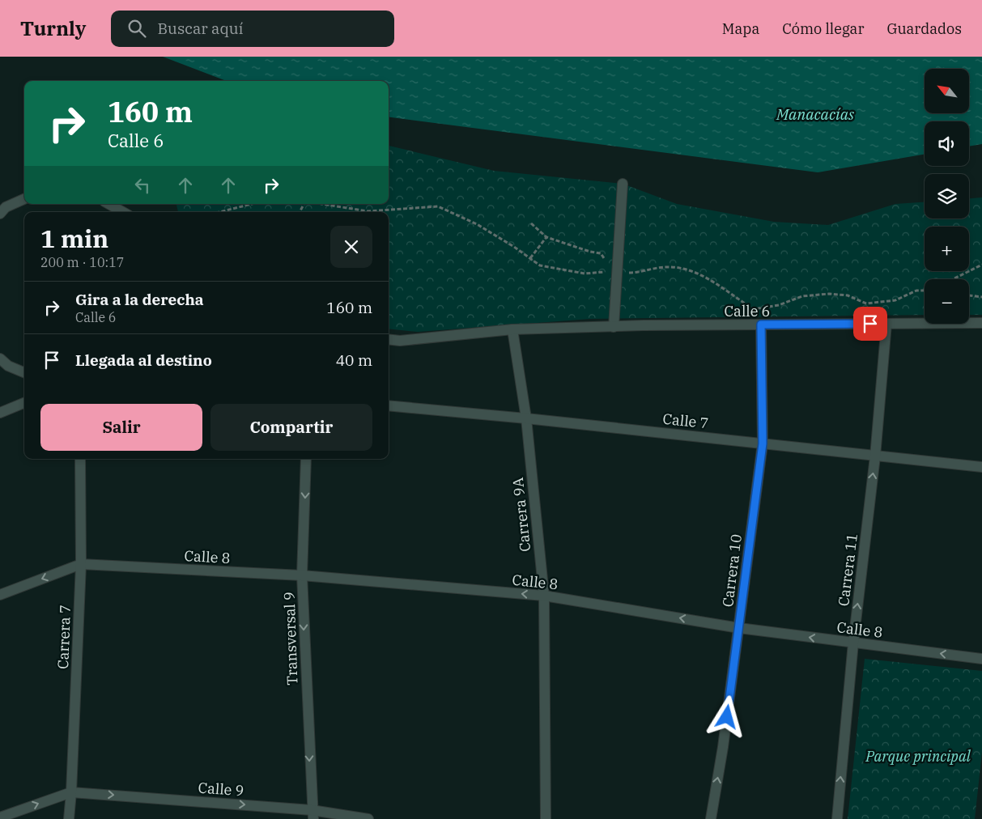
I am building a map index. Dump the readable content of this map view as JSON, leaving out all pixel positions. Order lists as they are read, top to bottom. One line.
{"streets":{"street":["Calle 6","Calle 7","Carrera 9A","Calle 8","Carrera 11","Carrera 10","Carrera 7","Transversal 9","Calle 9"]},"crossings":[["Calle 6","Carrera 9A"],["Calle 6","Carrera 11"],["Calle 6","Carrera 10"],["Calle 7","Carrera 9A"],["Calle 7","Carrera 11"],["Calle 7","Carrera 10"],["Carrera 9A","Calle 8"],["Calle 8","Carrera 11"],["Calle 8","Carrera 10"],["Calle 8","Carrera 7"],["Calle 8","Transversal 9"],["Carrera 7","Calle 9"],["Transversal 9","Calle 9"]],"one_way":["Calle 8","Carrera 11","Carrera 10","Transversal 9","Calle 9"],"water":["Manacacías"],"parks":["Parque principal"],"north":"top left","page":{"header":"Turnly","search":"Buscar aquí","nav":["Mapa","Cómo llegar","Guardados"],"map_buttons":["+","−"],"turn":["160 m","Calle 6"],"heading":["1 min","200 m · 10:17"],"list":[{"name":"Gira a la derecha","note":"Calle 6","value":"160 m"},{"name":"Llegada al destino","value":"40 m"}],"buttons":["Salir","Compartir"]}}
